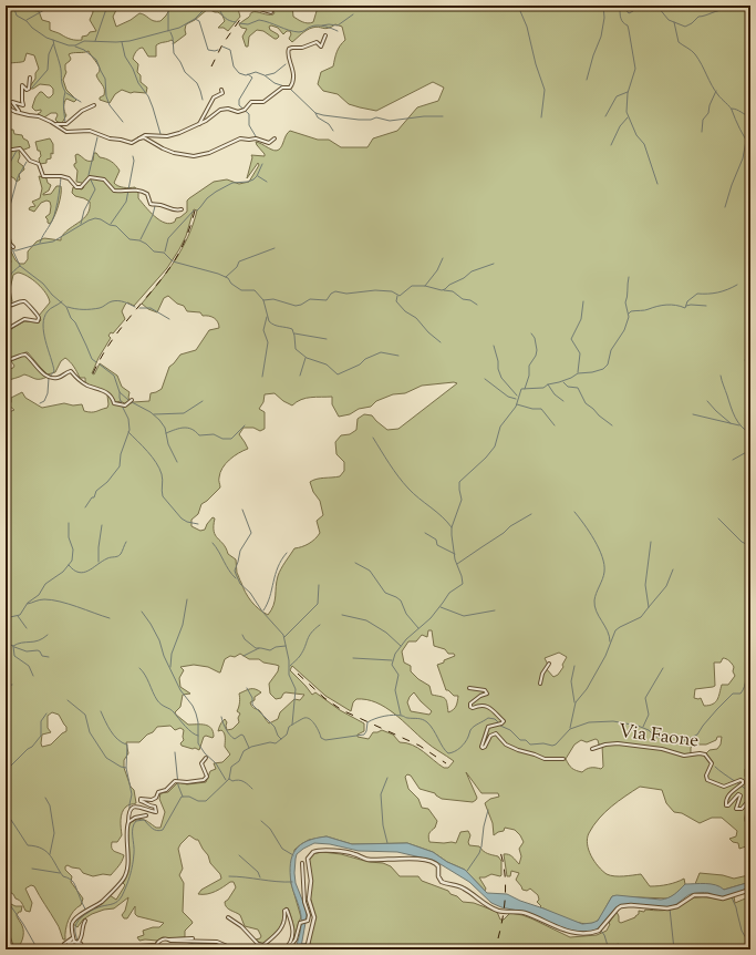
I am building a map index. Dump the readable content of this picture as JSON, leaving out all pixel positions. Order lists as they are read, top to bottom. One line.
{"streets":{"street":["Via Faone"]}}
